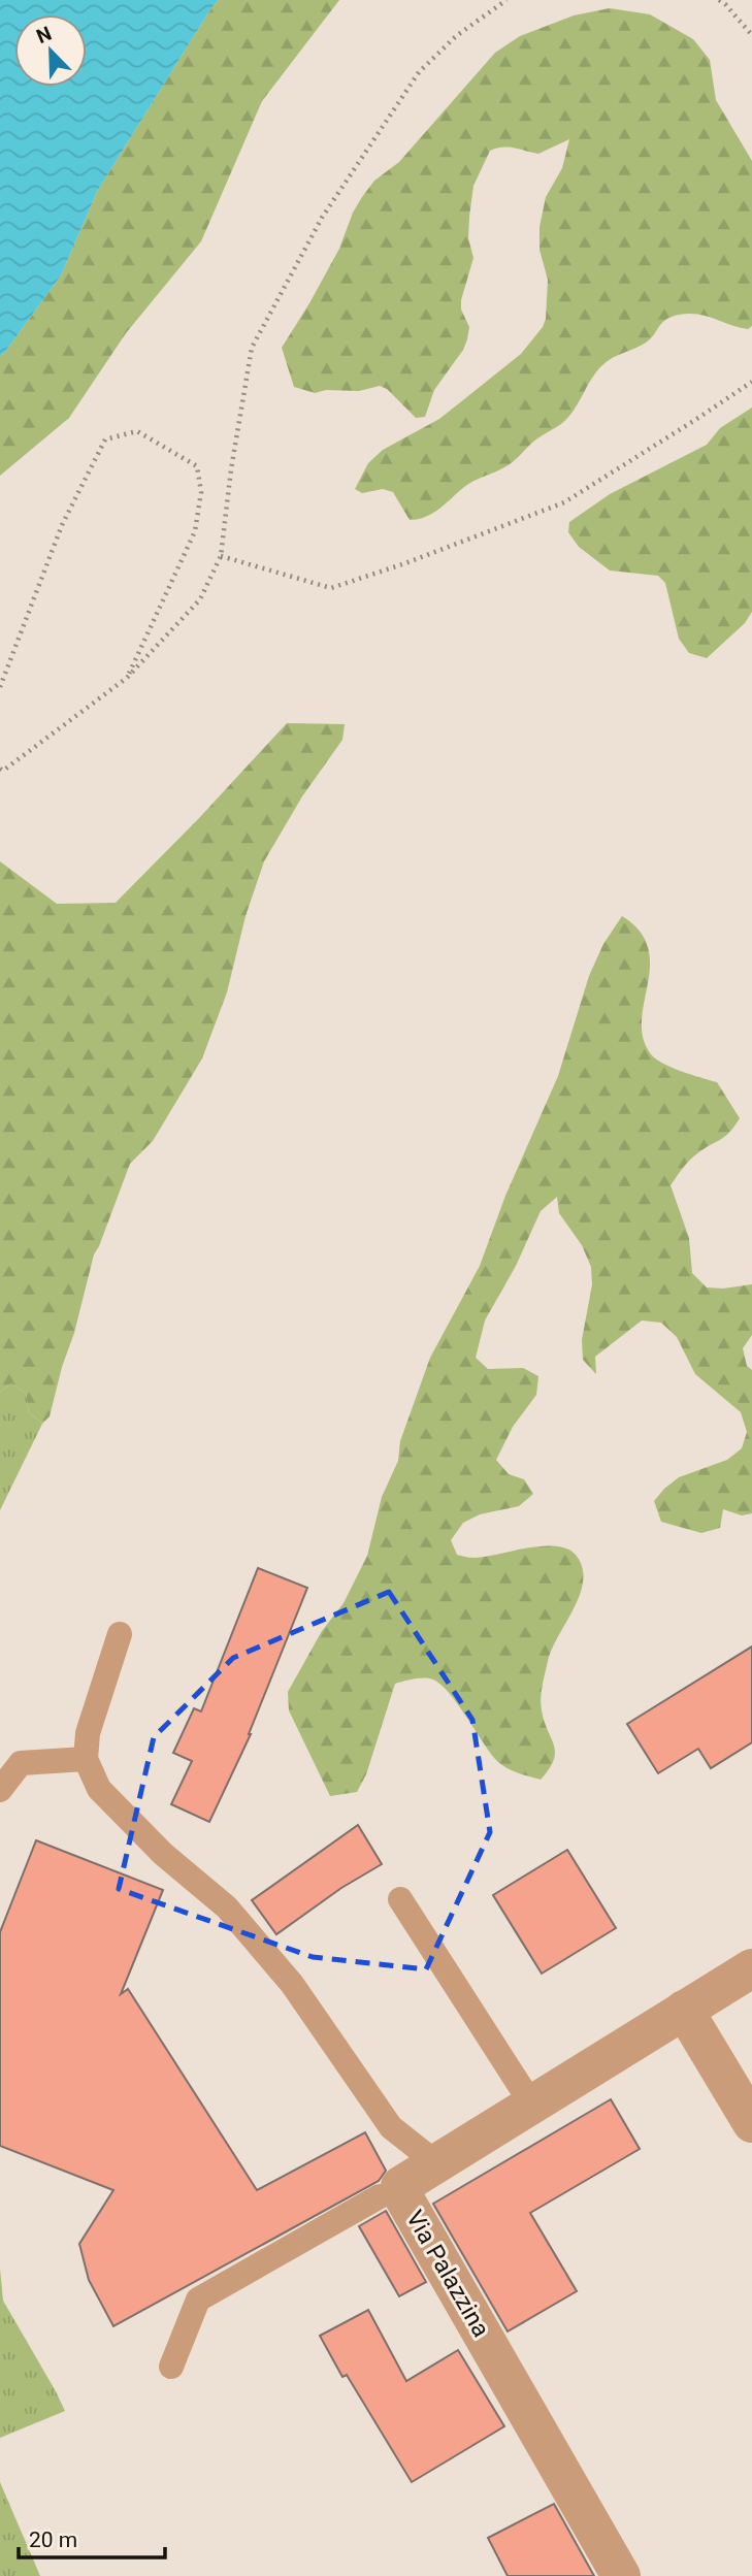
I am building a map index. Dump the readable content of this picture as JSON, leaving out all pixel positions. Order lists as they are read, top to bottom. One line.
{"streets":{"street":["Via Palazzina"]},"scale_bar":"20 m","north":"top left"}
